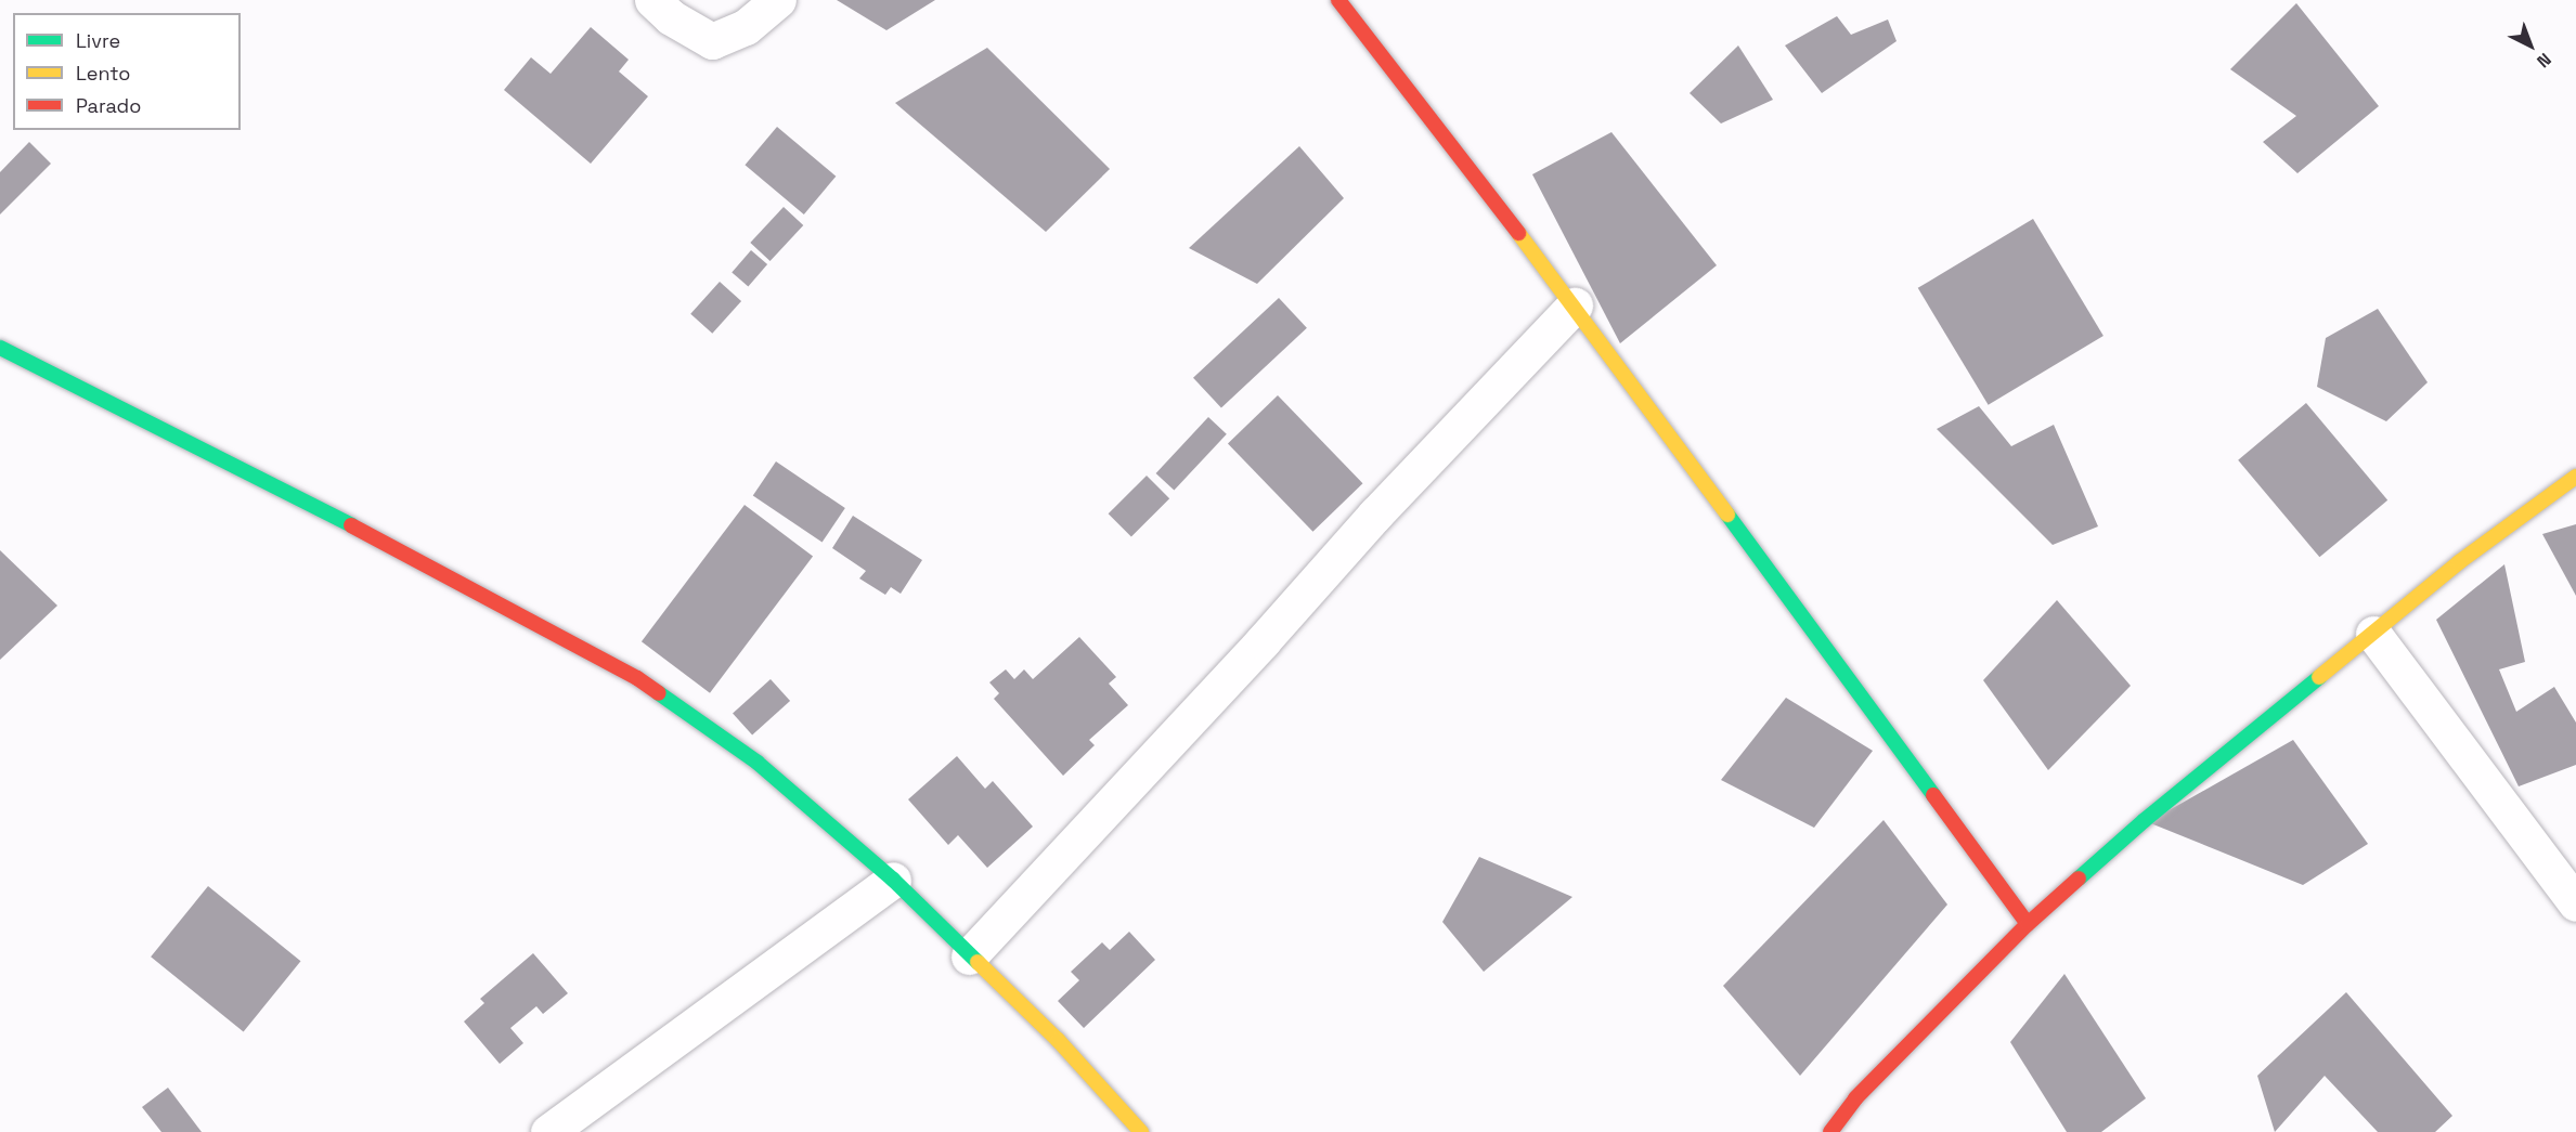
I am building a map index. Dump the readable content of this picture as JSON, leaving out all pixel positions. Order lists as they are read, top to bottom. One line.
{"legend":["Livre","Lento","Parado"],"north":"bottom right"}
